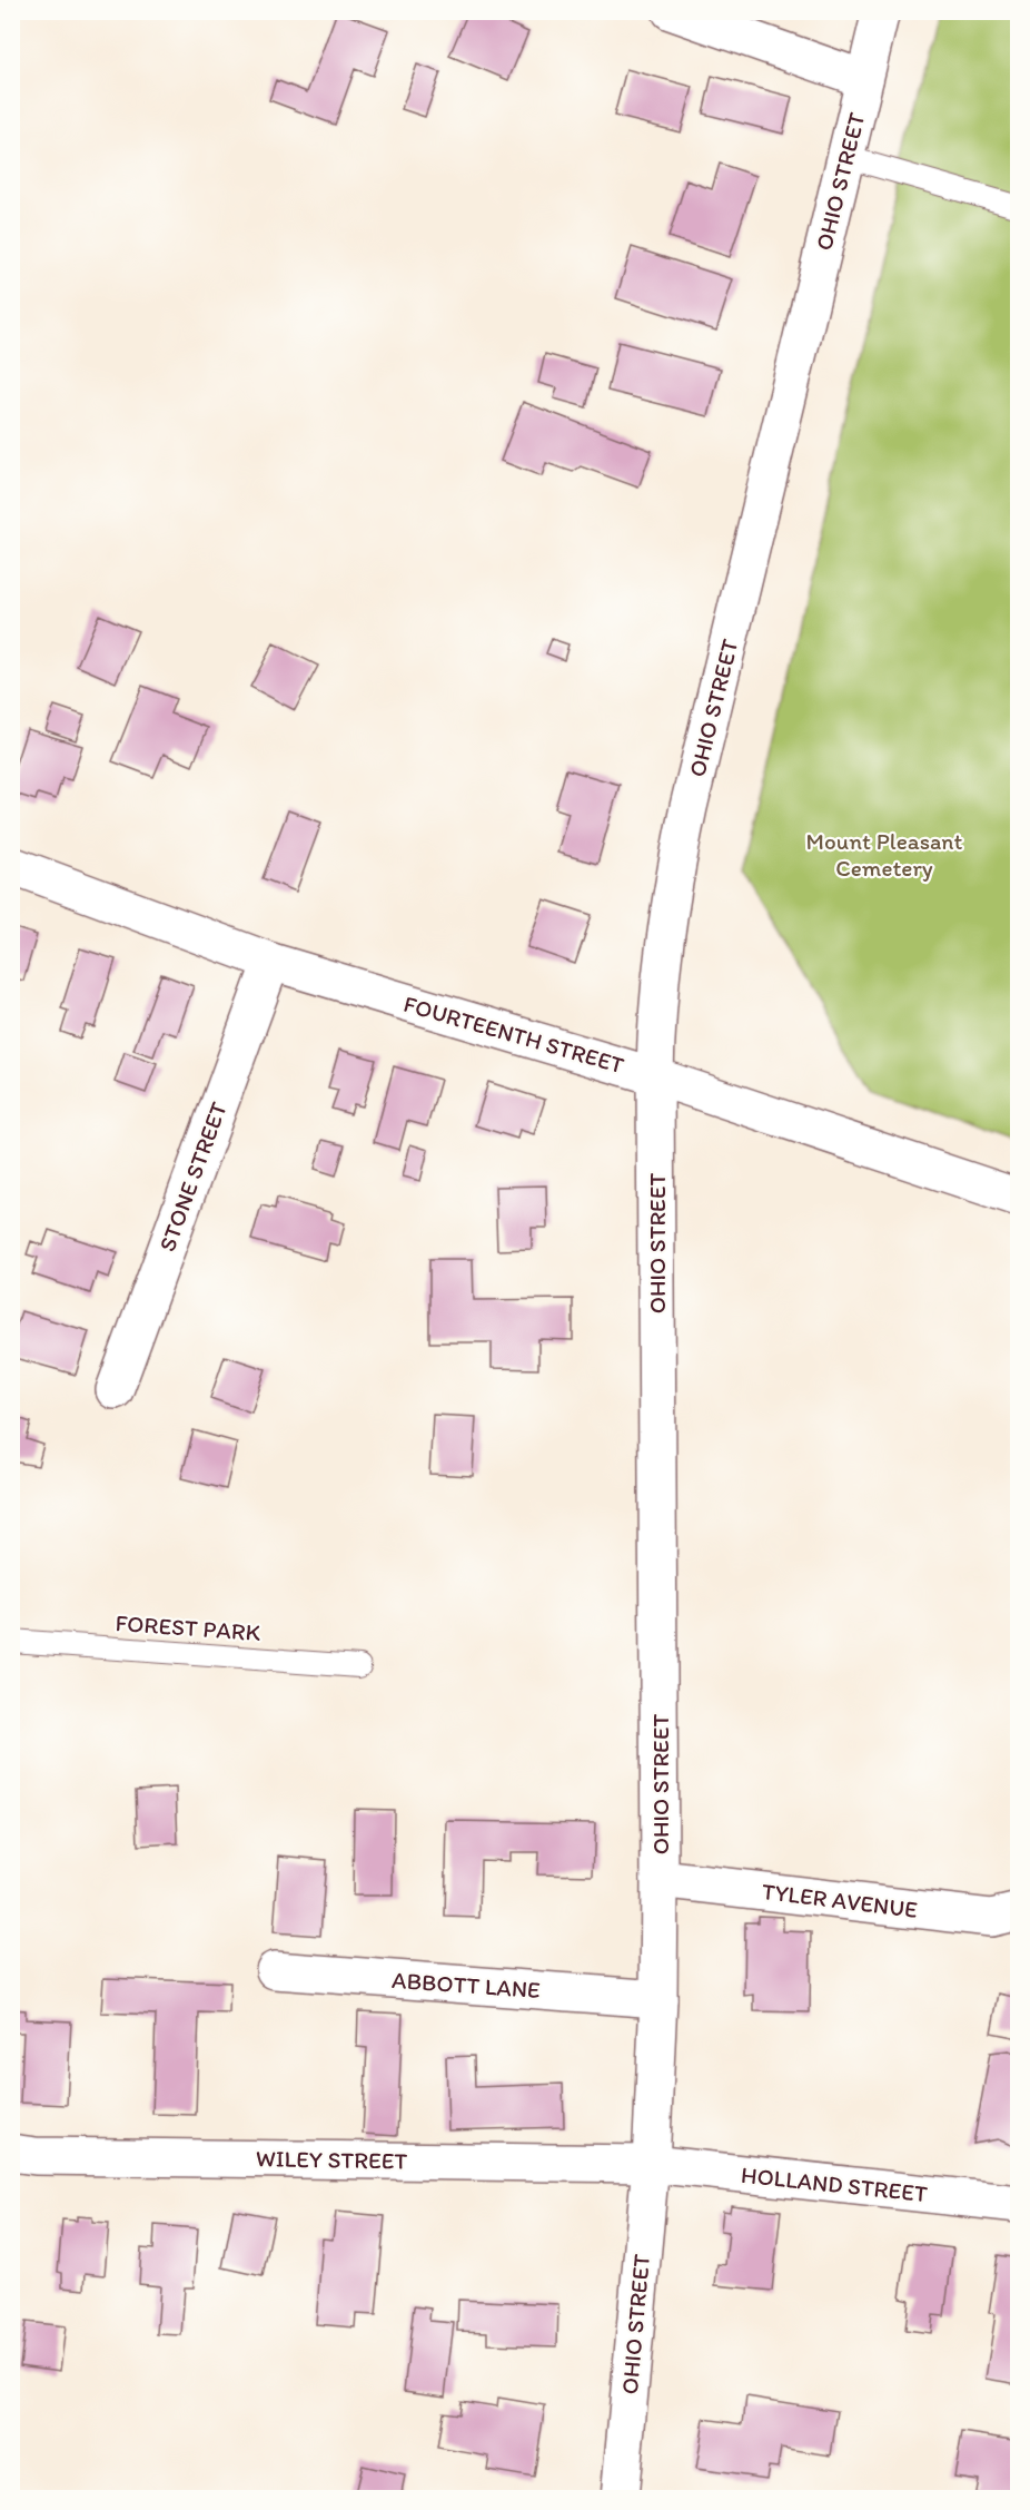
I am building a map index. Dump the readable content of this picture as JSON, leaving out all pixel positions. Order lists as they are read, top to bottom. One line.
{"streets":{"street":["OHIO STREET","FOURTEENTH STREET","STONE STREET","TYLER AVENUE","ABBOTT LANE","WILEY STREET","HOLLAND STREET"],"lane":["FOREST PARK"]},"crossings":[["OHIO STREET","FOURTEENTH STREET"],["OHIO STREET","TYLER AVENUE"],["OHIO STREET","ABBOTT LANE"],["OHIO STREET","WILEY STREET"],["OHIO STREET","HOLLAND STREET"],["FOURTEENTH STREET","STONE STREET"],["WILEY STREET","HOLLAND STREET"]],"parks":["Mount Pleasant Cemetery"]}
